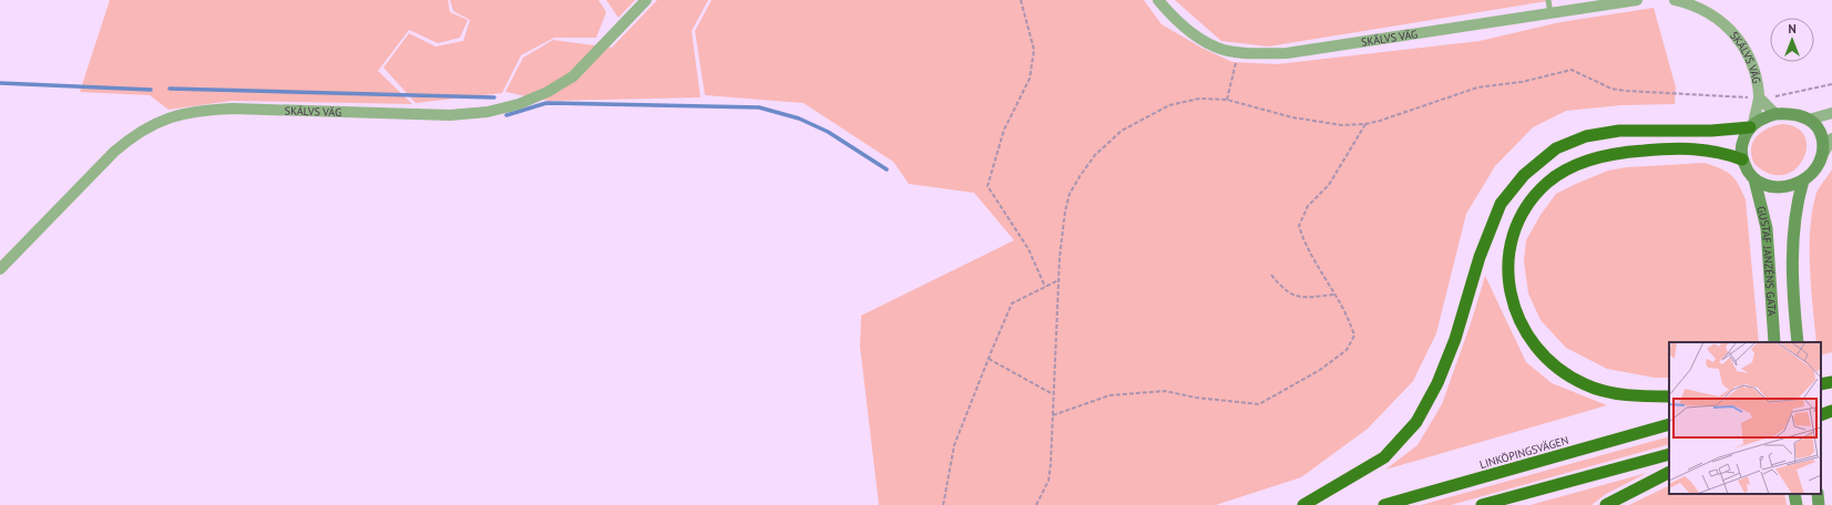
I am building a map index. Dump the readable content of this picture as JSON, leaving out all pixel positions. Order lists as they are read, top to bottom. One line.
{"streets":{"highway":["LINKÖPINGSVÄGEN"],"main road":["GUSTAF JANZÉNS GATA"],"street":["SKÄLVS VÄG"]},"crossings":[["SKÄLVS VÄG","GUSTAF JANZÉNS GATA"]],"north":"top"}
